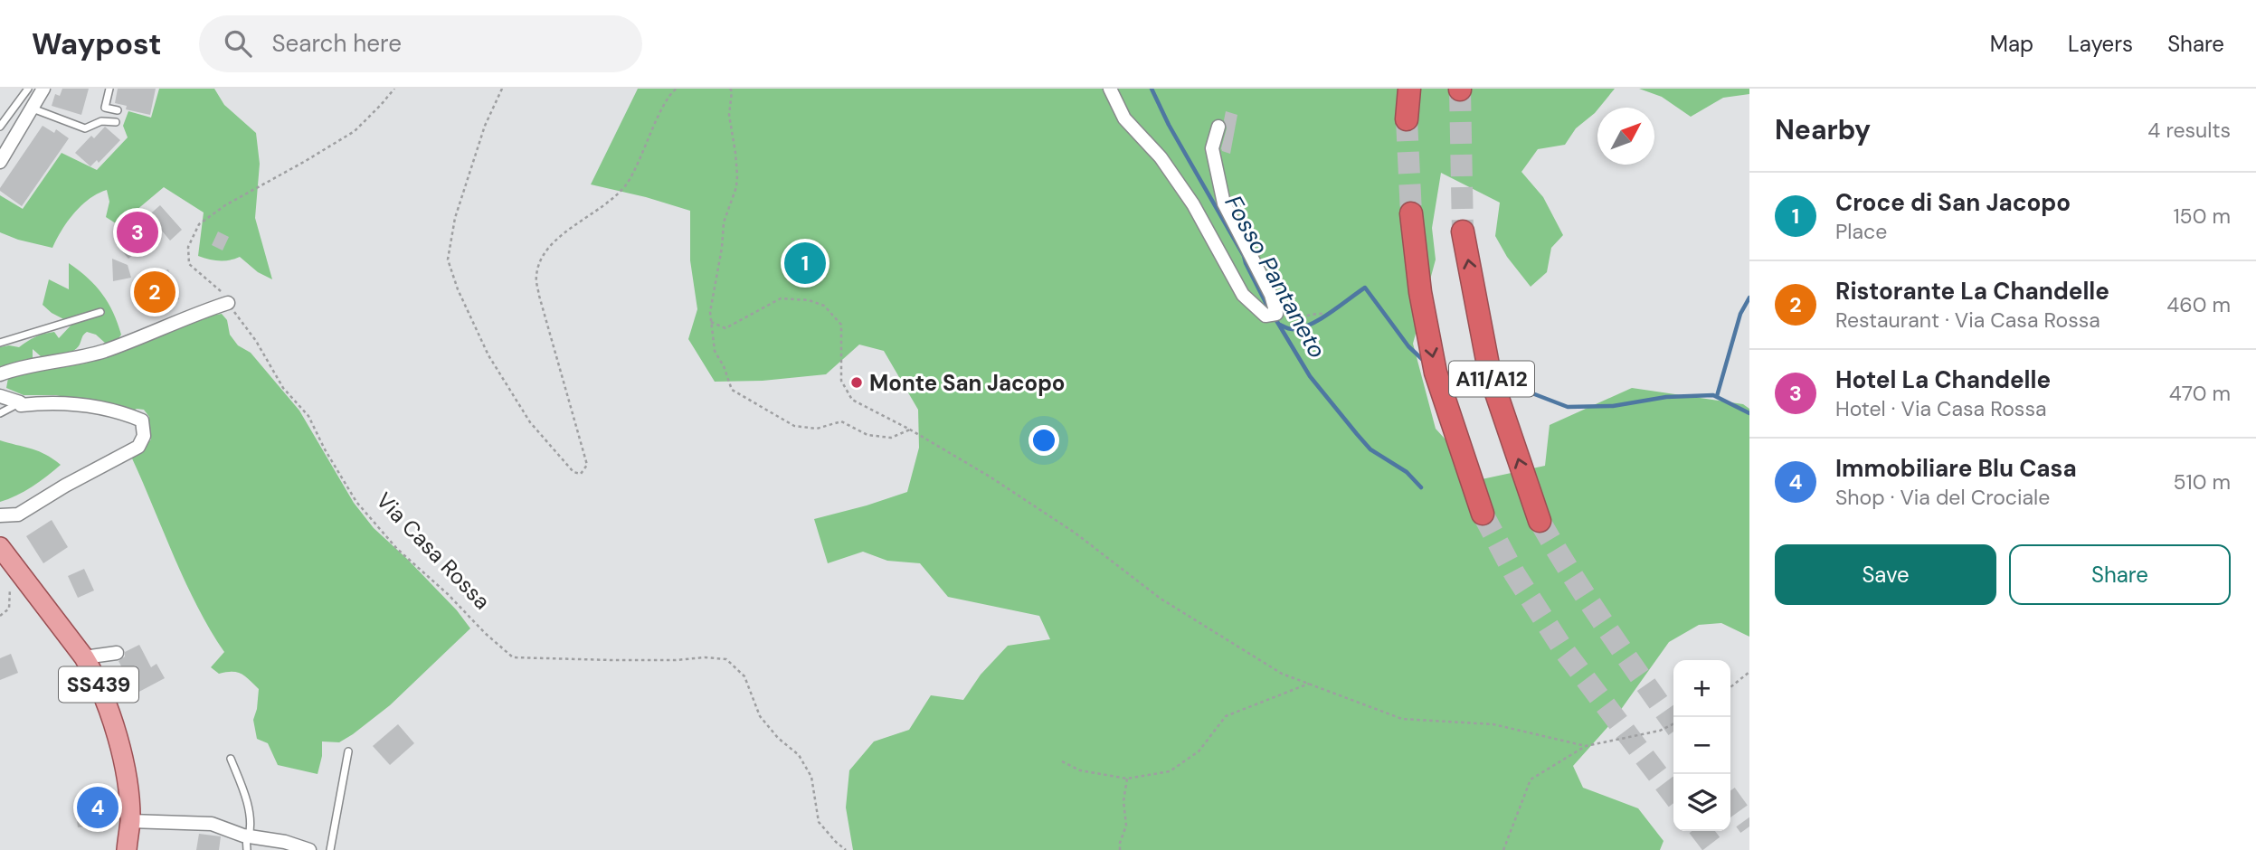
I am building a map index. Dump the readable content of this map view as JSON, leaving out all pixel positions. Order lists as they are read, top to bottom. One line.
{"streets":{"highway":["A11/A12"],"main road":["SS439"],"path":["Via Casa Rossa"]},"water":["Fosso Pantaneto"],"places":["Monte San Jacopo"],"north":"top right","page":{"header":"Waypost","search":"Search here","nav":["Map","Layers","Share"],"heading":["Nearby","4 results"],"list":[{"mark":"1","name":"Croce di San Jacopo","note":"Place","value":"150 m"},{"mark":"2","name":"Ristorante La Chandelle","note":"Restaurant · Via Casa Rossa","value":"460 m"},{"mark":"3","name":"Hotel La Chandelle","note":"Hotel · Via Casa Rossa","value":"470 m"},{"mark":"4","name":"Immobiliare Blu Casa","note":"Shop · Via del Crociale","value":"510 m"}],"pins":["3","1","2","4"],"buttons":["Save","Share"],"map_buttons":["+","−"]}}
